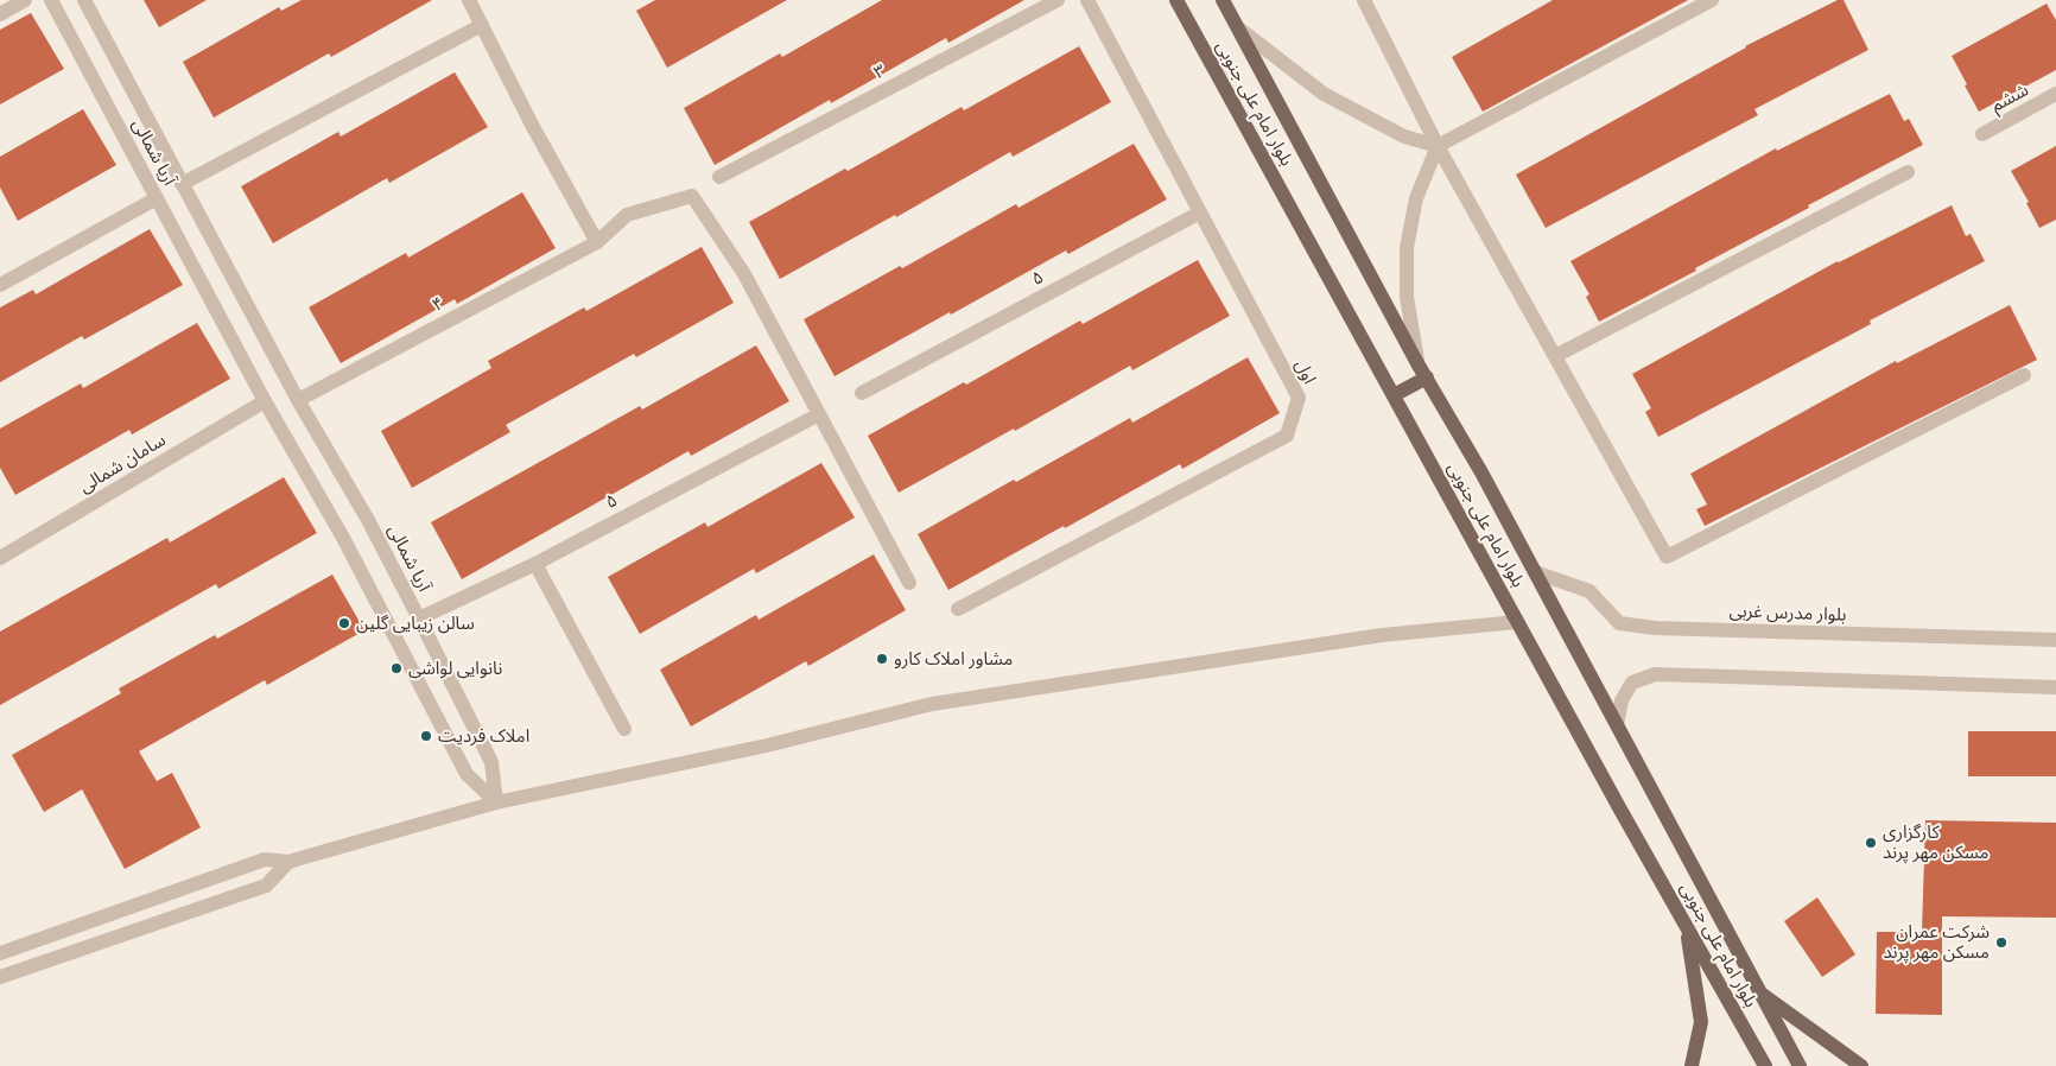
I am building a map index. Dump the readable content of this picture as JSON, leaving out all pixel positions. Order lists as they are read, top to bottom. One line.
{"streets":{"main road":["بلوار امام علی جنوبی"],"street":["۳","ششم","آریا شمالی","۵","۴","اول","سامان شمالی","بلوار مدرس غربی"]},"crossings":[["بلوار امام علی جنوبی","بلوار مدرس غربی"],["آریا شمالی","۵"],["آریا شمالی","۴"],["آریا شمالی","سامان شمالی"],["۵","۴"],["۵","اول"]],"places":["سالن زیبایی گلین","مشاور املاک کارو","نانوایی لواشی","املاک فردیت","کارگزاری مسکن مهر پرند","شرکت عمران مسکن مهر پرند"]}
